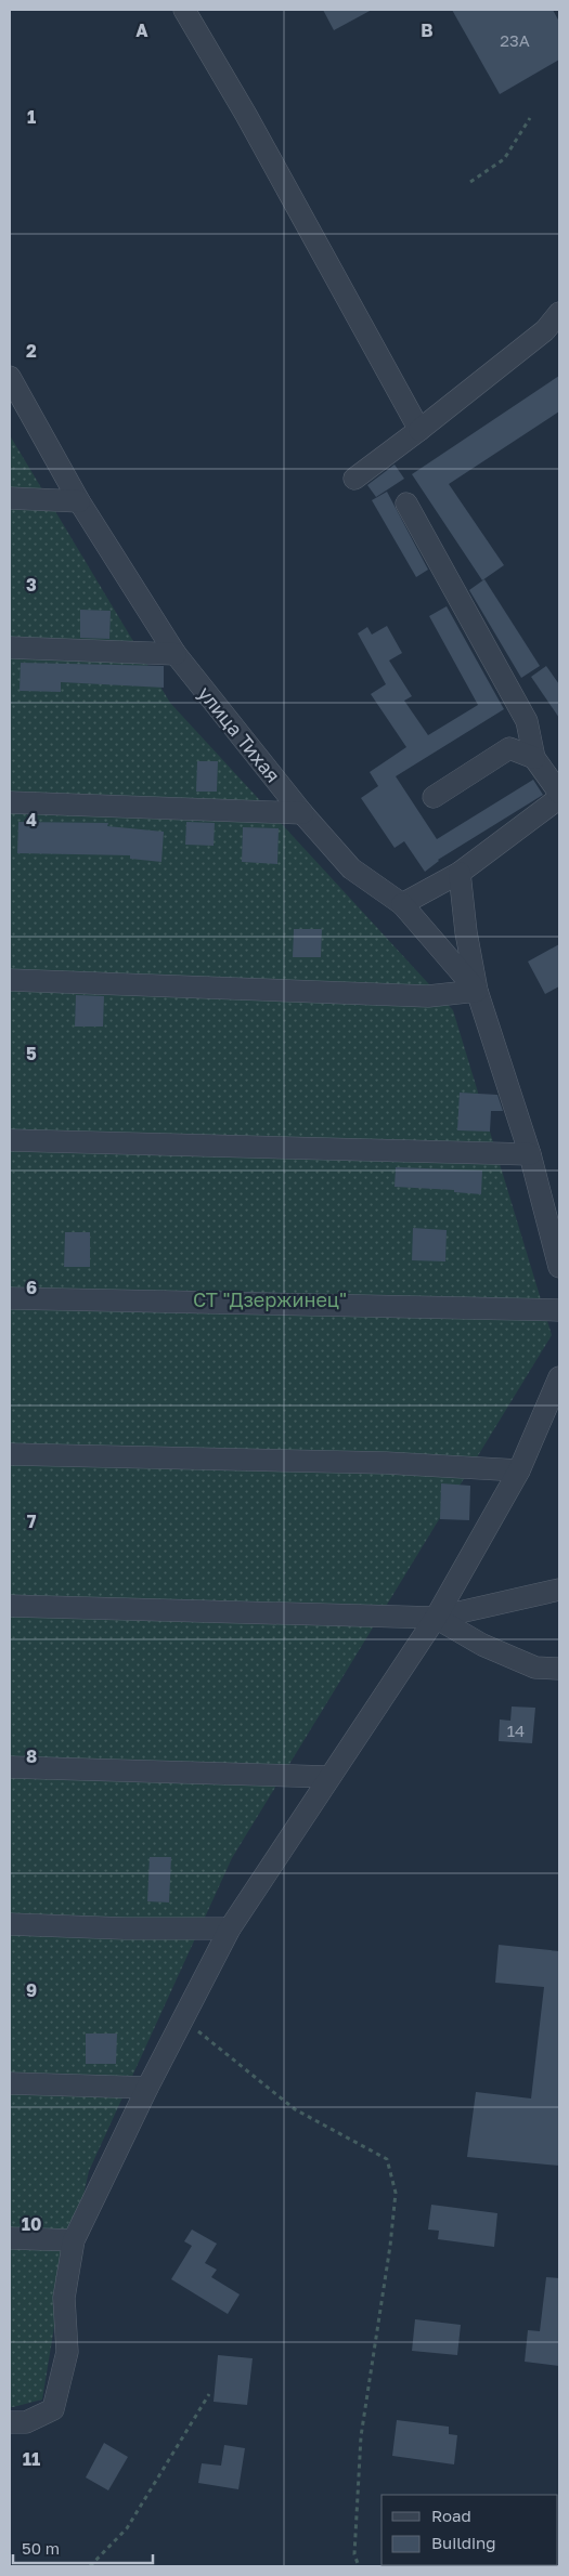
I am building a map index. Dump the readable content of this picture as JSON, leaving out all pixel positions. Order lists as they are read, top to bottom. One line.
{"streets":{"street":["улица Тихая"]},"parks":["СТ \"Дзержинец\""],"house_numbers":["23А","14"],"legend":["Road","Building"],"scale_bar":"50 m","grid":{"columns":["A","B"],"rows":["1","2","3","4","5","6","7","8","9","10","11"]}}
